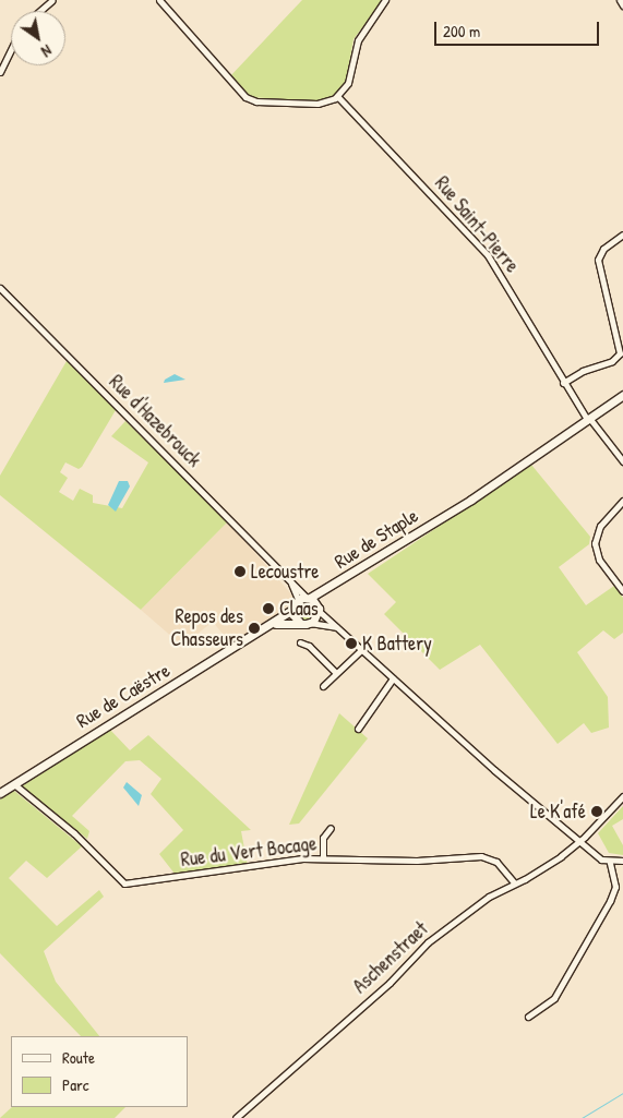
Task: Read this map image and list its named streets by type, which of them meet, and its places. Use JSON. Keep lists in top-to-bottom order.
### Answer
{
  "streets": {
    "main road": ["Rue de Staple", "Rue de Caëstre"],
    "street": [
      "Rue Saint-Pierre",
      "Rue d'Hazebrouck",
      "Rue du Vert Bocage",
      "Aschenstraet"
    ]
  },
  "crossings": [
    ["Rue Saint-Pierre", "Rue de Staple"],
    ["Rue d'Hazebrouck", "Rue de Staple"],
    ["Rue de Staple", "Rue de Caëstre"],
    ["Rue de Caëstre", "Rue du Vert Bocage"],
    ["Rue du Vert Bocage", "Aschenstraet"]
  ],
  "places": [
    "Lecoustre",
    "Claas",
    "Repos des Chasseurs",
    "K Battery",
    "Le K'afé"
  ],
  "legend": ["Route", "Parc"],
  "scale_bar": "200 m",
  "north": "bottom right"
}
